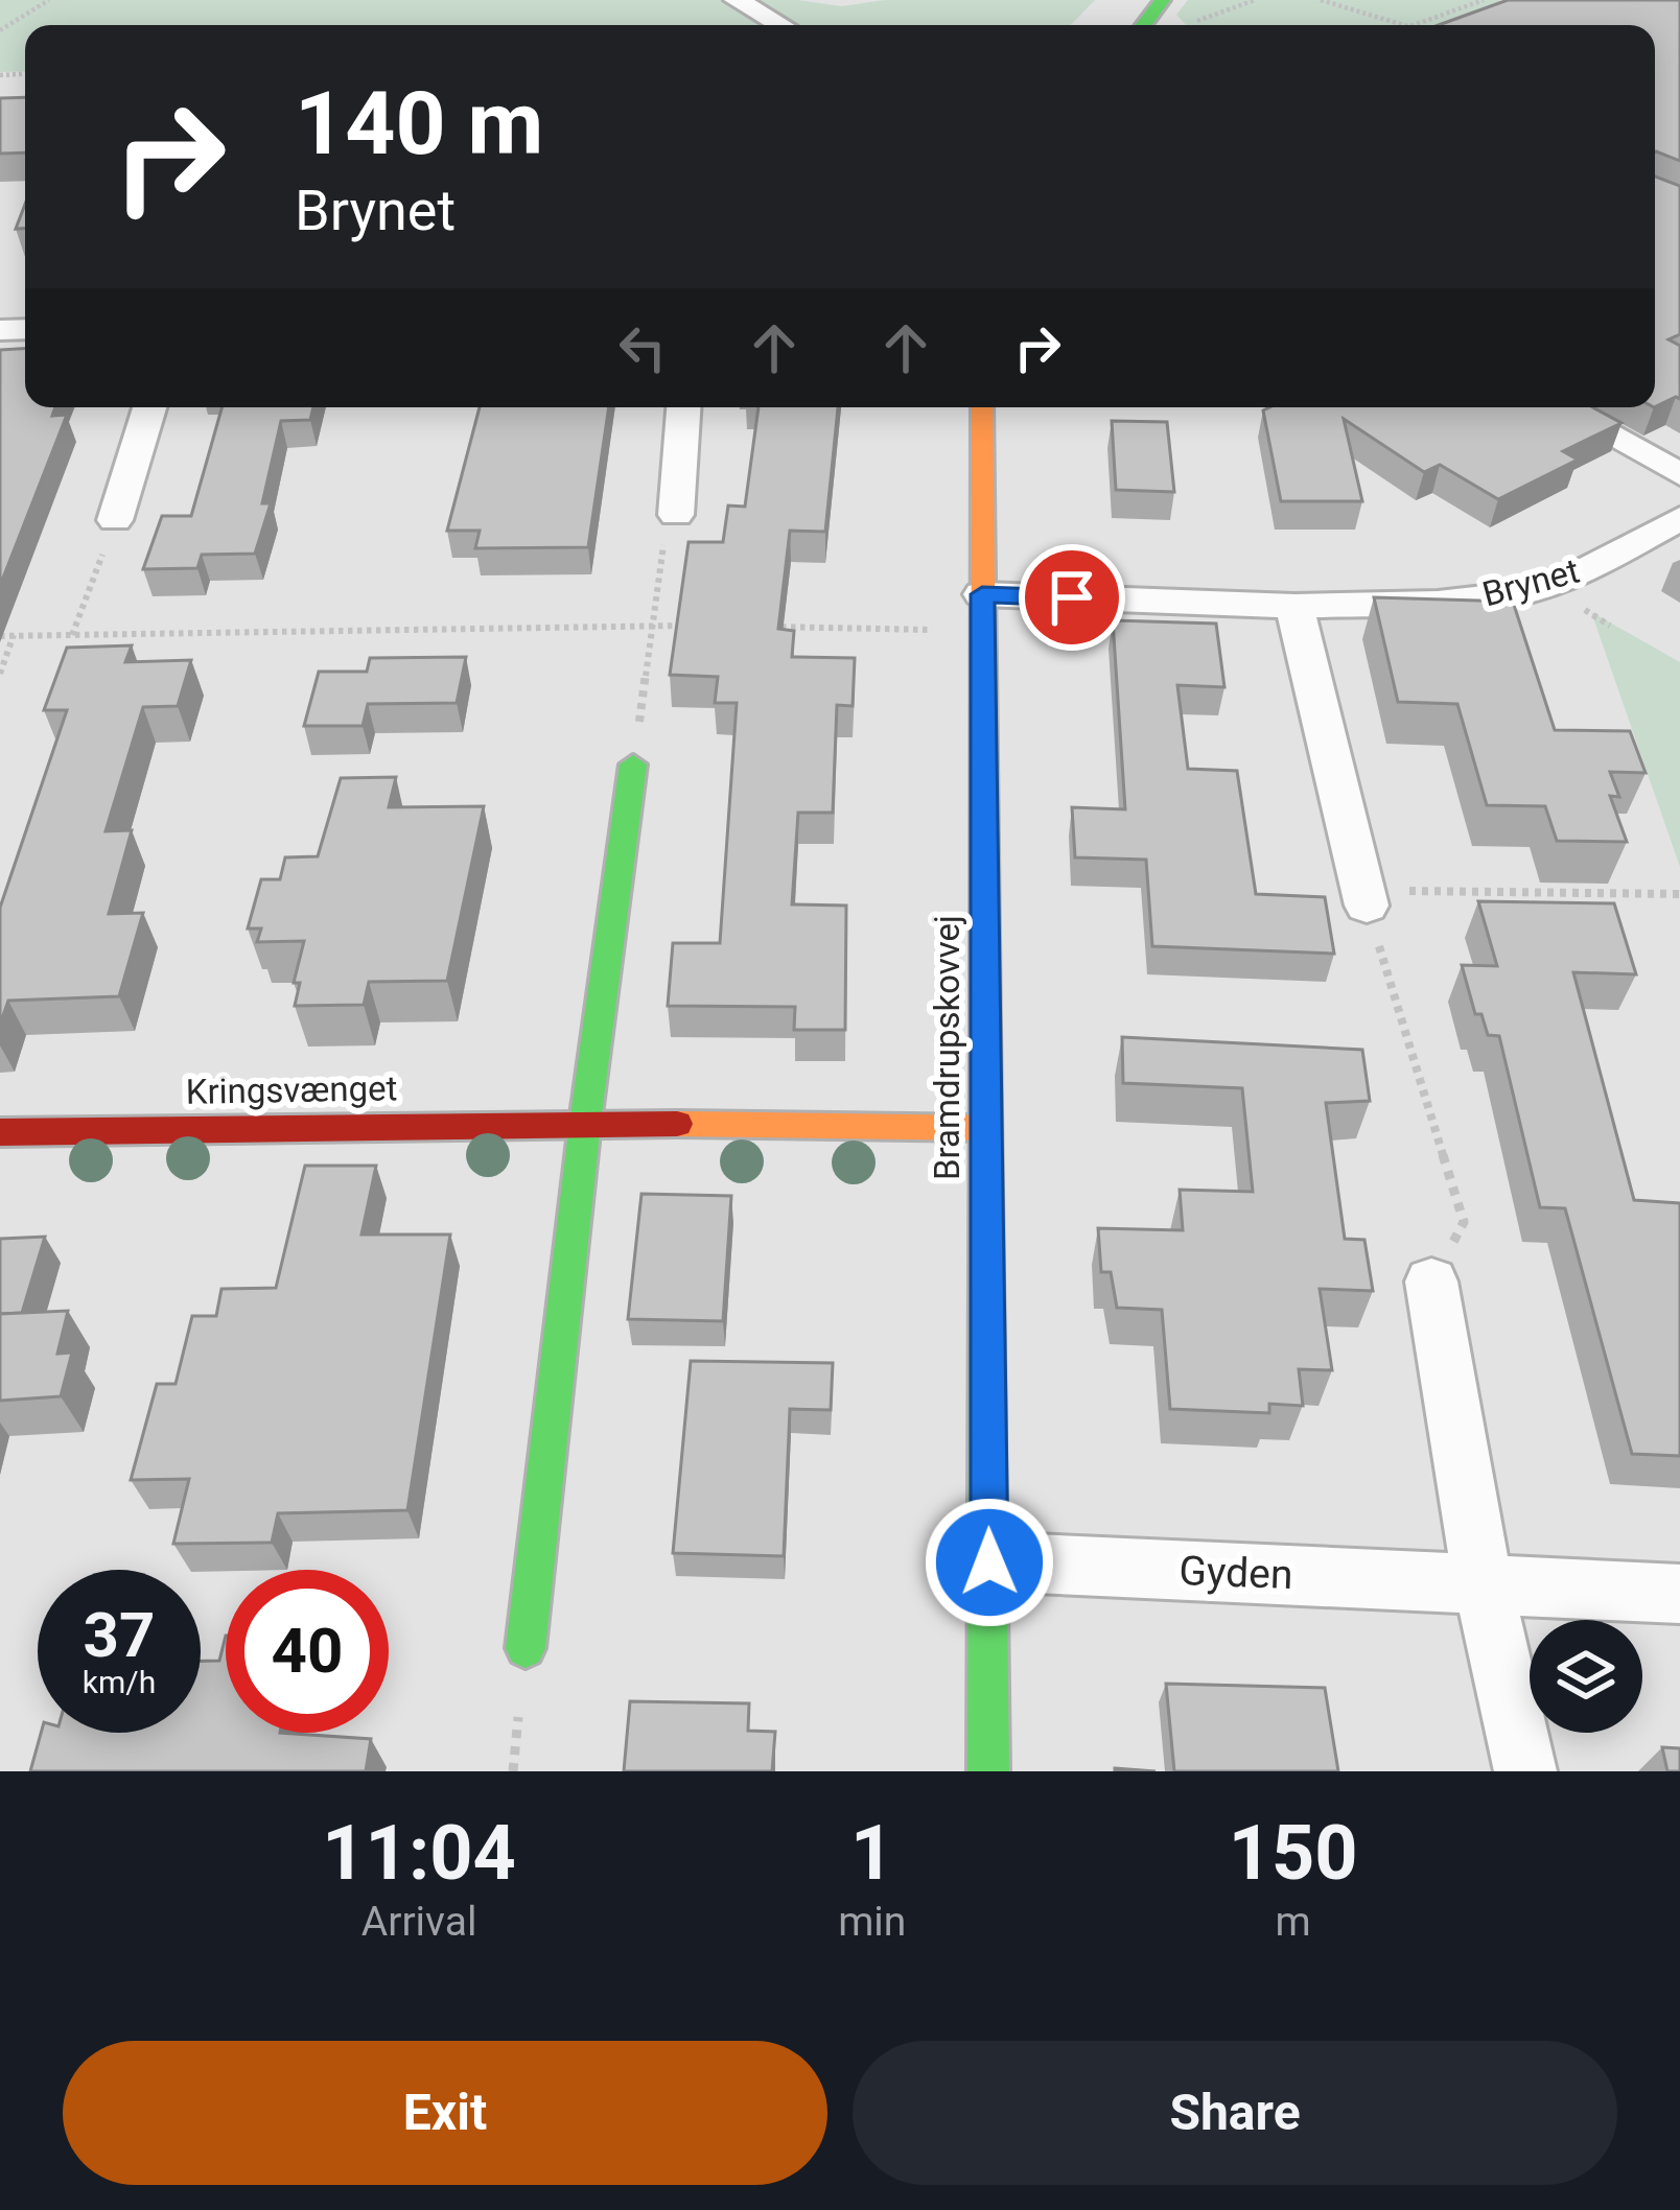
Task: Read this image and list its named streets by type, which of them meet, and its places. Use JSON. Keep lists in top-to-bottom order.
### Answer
{
  "streets": {
    "street": [
      "Brynet",
      "Bramdrupskovvej",
      "Kringsvænget",
      "Gyden"
    ]
  },
  "crossings": [
    ["Brynet", "Bramdrupskovvej"],
    ["Bramdrupskovvej", "Kringsvænget"],
    ["Bramdrupskovvej", "Gyden"]
  ],
  "page": {
    "turn": ["140 m", "Brynet"],
    "speed": "37 km/h",
    "limit": "40",
    "eta": [
      "11:04",
      "Arrival",
      "1",
      "min",
      "150",
      "m"
    ],
    "buttons": ["Exit", "Share"]
  }
}
